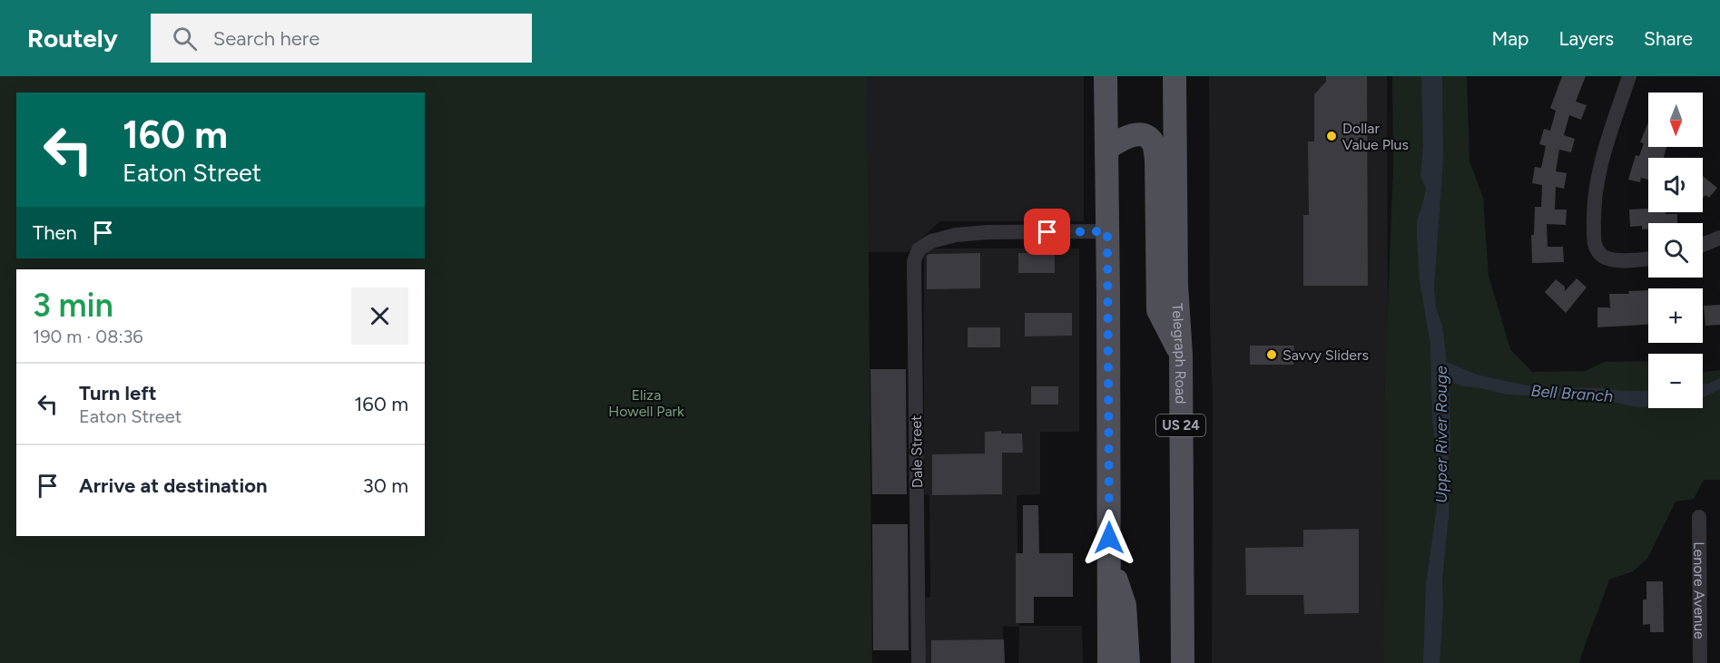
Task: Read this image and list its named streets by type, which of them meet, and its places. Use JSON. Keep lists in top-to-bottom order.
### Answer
{
  "streets": {
    "main road": ["Telegraph Road", "US 24"],
    "street": ["Dale Street", "Lenore Avenue"]
  },
  "water": ["Bell Branch", "Upper River Rouge"],
  "parks": ["Eliza Howell Park"],
  "places": ["Dollar Value Plus", "Savvy Sliders"],
  "north": "bottom",
  "page": {
    "header": "Routely",
    "search": "Search here",
    "nav": ["Map", "Layers", "Share"],
    "map_buttons": ["+", "−"],
    "turn": ["160 m", "Eaton Street"],
    "then": "Then",
    "heading": ["3 min", "190 m · 08:36"],
    "list": [
      {
        "name": "Turn left",
        "note": "Eaton Street",
        "value": "160 m"
      },
      {
        "name": "Arrive at destination",
        "value": "30 m"
      }
    ]
  }
}
